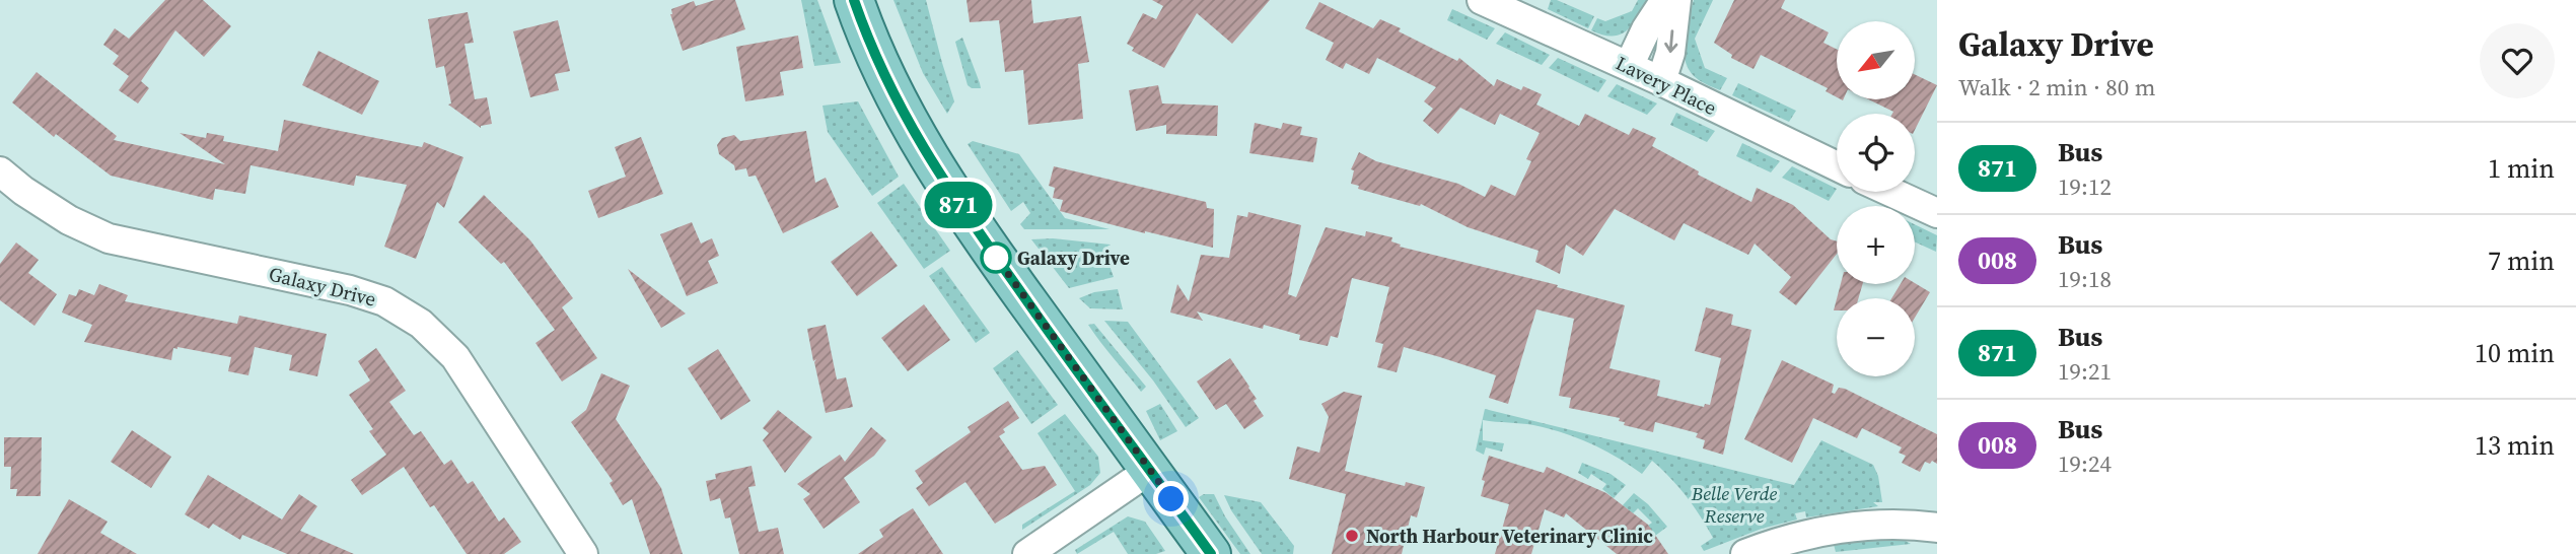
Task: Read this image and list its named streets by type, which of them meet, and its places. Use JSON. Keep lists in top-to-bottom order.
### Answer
{
  "streets": {
    "street": ["Lavery Place", "Galaxy Drive"]
  },
  "parks": ["Belle Verde Reserve"],
  "places": ["Galaxy Drive", "North Harbour Veterinary Clinic"],
  "lines": ["bus line 871"],
  "north": "bottom left",
  "page": {
    "on_map": "871",
    "heading": ["Galaxy Drive", "Walk · 2 min · 80 m"],
    "map_buttons": ["+", "−"],
    "list": [
      {
        "mark": "871",
        "name": "Bus",
        "note": "19:12",
        "value": "1 min"
      },
      {
        "mark": "008",
        "name": "Bus",
        "note": "19:18",
        "value": "7 min"
      },
      {
        "mark": "871",
        "name": "Bus",
        "note": "19:21",
        "value": "10 min"
      },
      {
        "mark": "008",
        "name": "Bus",
        "note": "19:24",
        "value": "13 min"
      }
    ]
  }
}
